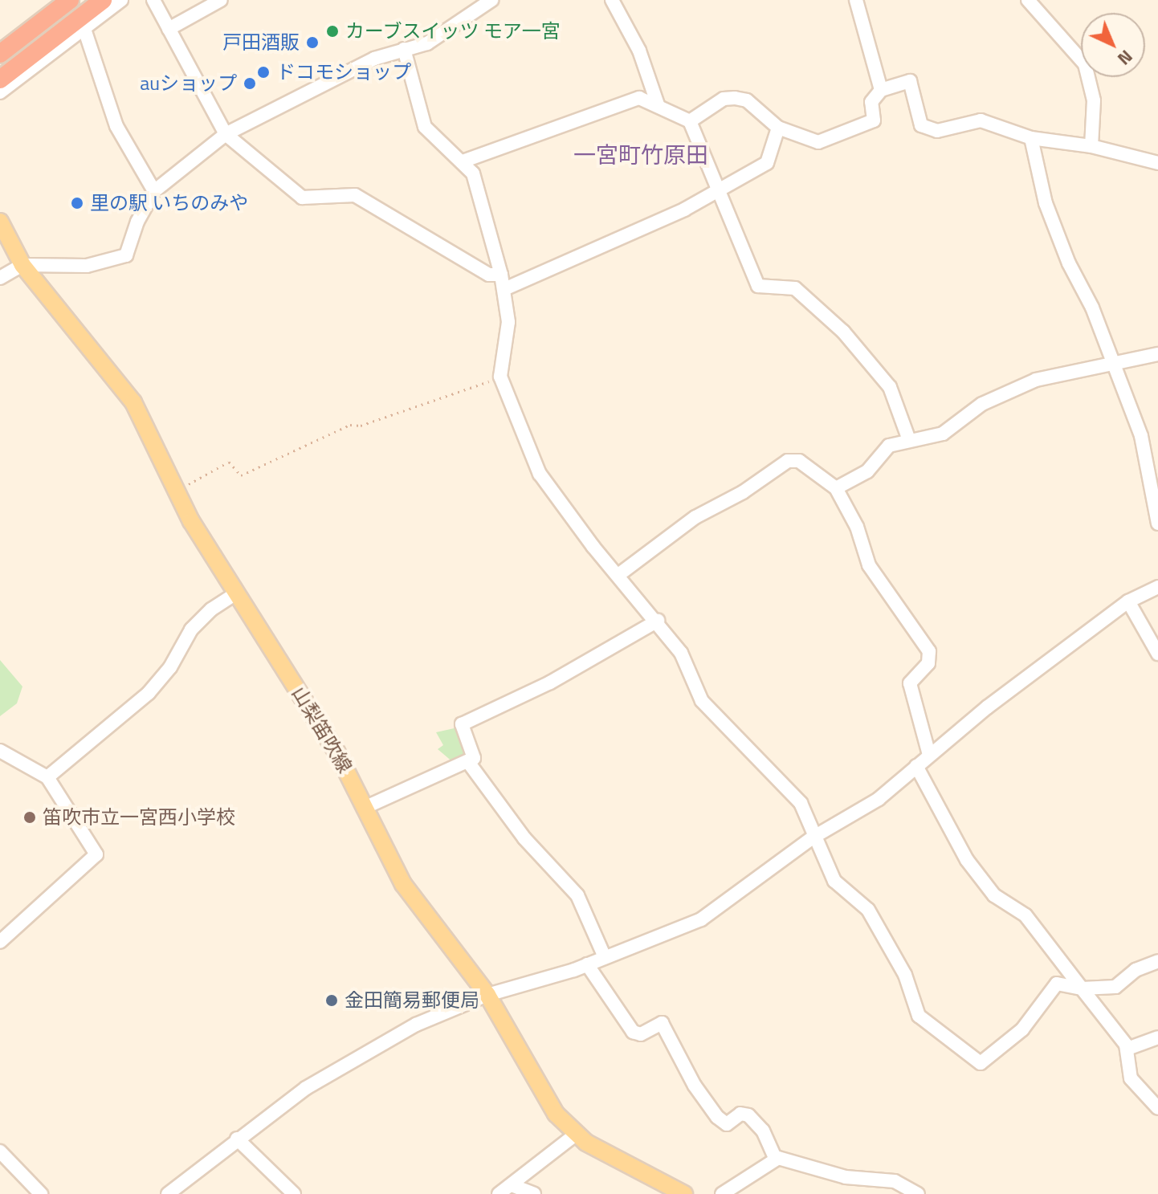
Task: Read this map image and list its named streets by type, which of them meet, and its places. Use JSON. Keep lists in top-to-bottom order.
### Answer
{
  "streets": {
    "main road": ["山梨笛吹線"]
  },
  "districts": ["一宮町竹原田"],
  "places": [
    "カーブスイッツ モア一宮",
    "戸田酒販",
    "ドコモショップ",
    "auショップ",
    "里の駅 いちのみや",
    "笛吹市立一宮西小学校",
    "金田簡易郵便局"
  ],
  "north": "bottom right"
}
